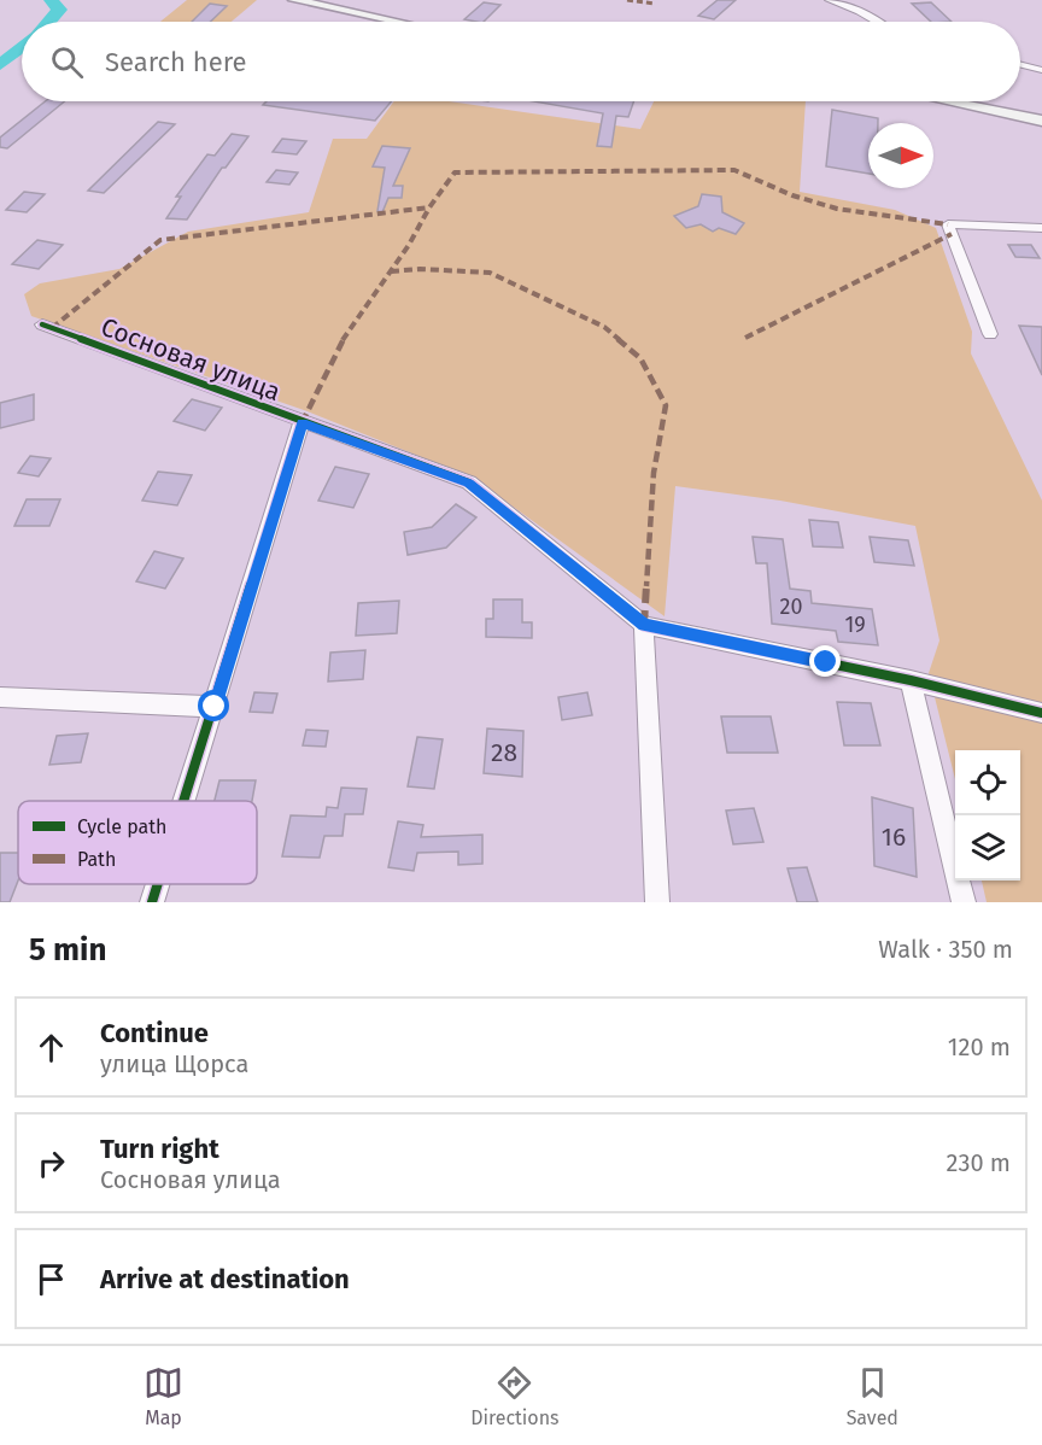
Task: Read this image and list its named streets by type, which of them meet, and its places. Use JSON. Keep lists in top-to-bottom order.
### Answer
{
  "streets": {
    "street": ["Сосновая улица"]
  },
  "house_numbers": [
    "20",
    "19",
    "28",
    "16"
  ],
  "legend": ["Cycle path", "Path"],
  "north": "right",
  "page": {
    "search": "Search here",
    "heading": ["5 min", "Walk · 350 m"],
    "list": [
      ["Continue", "улица Щорса", "120 m"],
      ["Turn right", "Сосновая улица", "230 m"],
      "Arrive at destination"
    ],
    "nav": ["Map", "Directions", "Saved"]
  }
}
